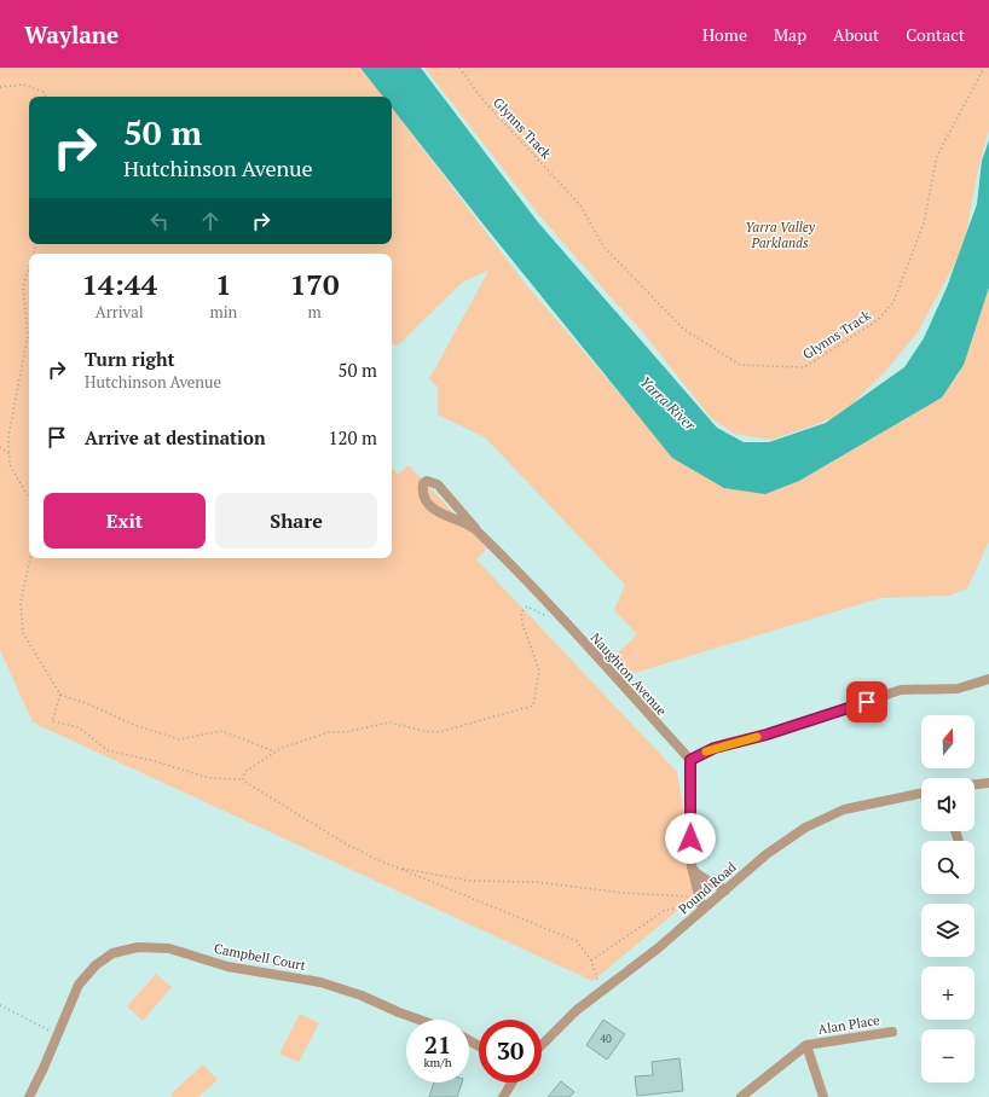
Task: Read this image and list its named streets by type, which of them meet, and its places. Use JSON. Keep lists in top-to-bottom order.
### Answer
{
  "streets": {
    "street": [
      "Naughton Avenue",
      "Pound Road",
      "Campbell Court",
      "Alan Place"
    ],
    "path": ["Glynns Track"]
  },
  "water": ["Yarra River"],
  "parks": ["Yarra Valley Parklands"],
  "house_numbers": ["40"],
  "north": "top",
  "page": {
    "header": "Waylane",
    "nav": [
      "Home",
      "Map",
      "About",
      "Contact"
    ],
    "turn": ["50 m", "Hutchinson Avenue"],
    "eta": [
      "14:44",
      "Arrival",
      "1",
      "min",
      "170",
      "m"
    ],
    "list": [
      {
        "name": "Turn right",
        "note": "Hutchinson Avenue",
        "value": "50 m"
      },
      {
        "name": "Arrive at destination",
        "value": "120 m"
      }
    ],
    "buttons": ["Exit", "Share"],
    "map_buttons": ["+", "−"],
    "speed": "21 km/h",
    "limit": "30"
  }
}
